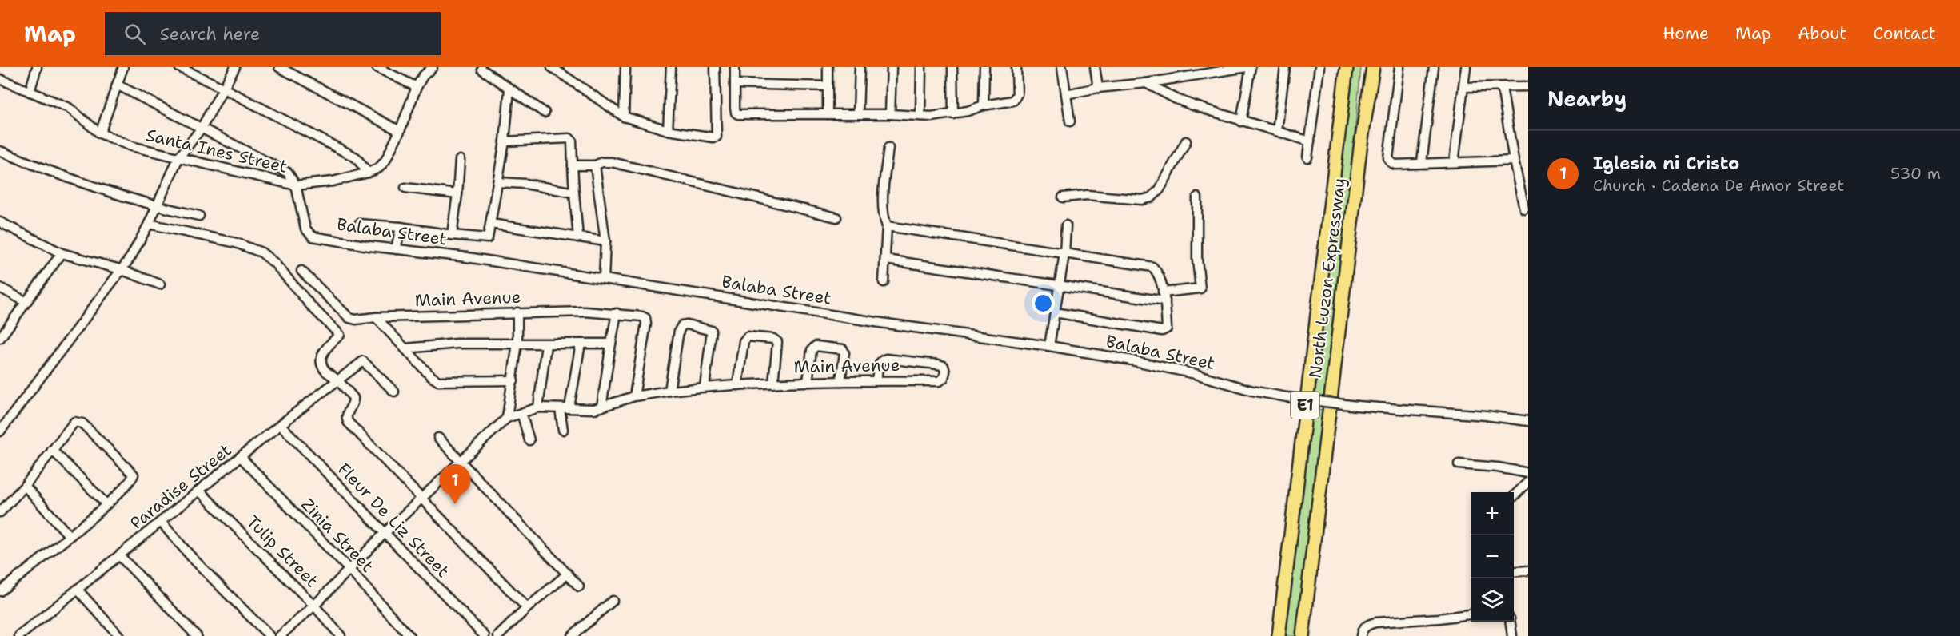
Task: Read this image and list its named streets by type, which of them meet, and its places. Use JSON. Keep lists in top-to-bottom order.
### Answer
{
  "streets": {
    "highway": ["North Luzon Expressway", "E1"],
    "street": [
      "Santa Ines Street",
      "Balaba Street",
      "Main Avenue",
      "Paradise Street",
      "Fleur De Liz Street",
      "Zinia Street",
      "Tulip Street"
    ]
  },
  "crossings": [
    ["Santa Ines Street", "Balaba Street"],
    ["Main Avenue", "Fleur De Liz Street"],
    ["Main Avenue", "Zinia Street"],
    ["Main Avenue", "Tulip Street"],
    ["Paradise Street", "Fleur De Liz Street"],
    ["Paradise Street", "Zinia Street"],
    ["Paradise Street", "Tulip Street"]
  ],
  "page": {
    "header": "Map",
    "search": "Search here",
    "nav": [
      "Home",
      "Map",
      "About",
      "Contact"
    ],
    "heading": "Nearby",
    "list": [
      {
        "mark": "1",
        "name": "Iglesia ni Cristo",
        "note": "Church · Cadena De Amor Street",
        "value": "530 m"
      }
    ],
    "pins": "1",
    "map_buttons": ["+", "−"]
  }
}
